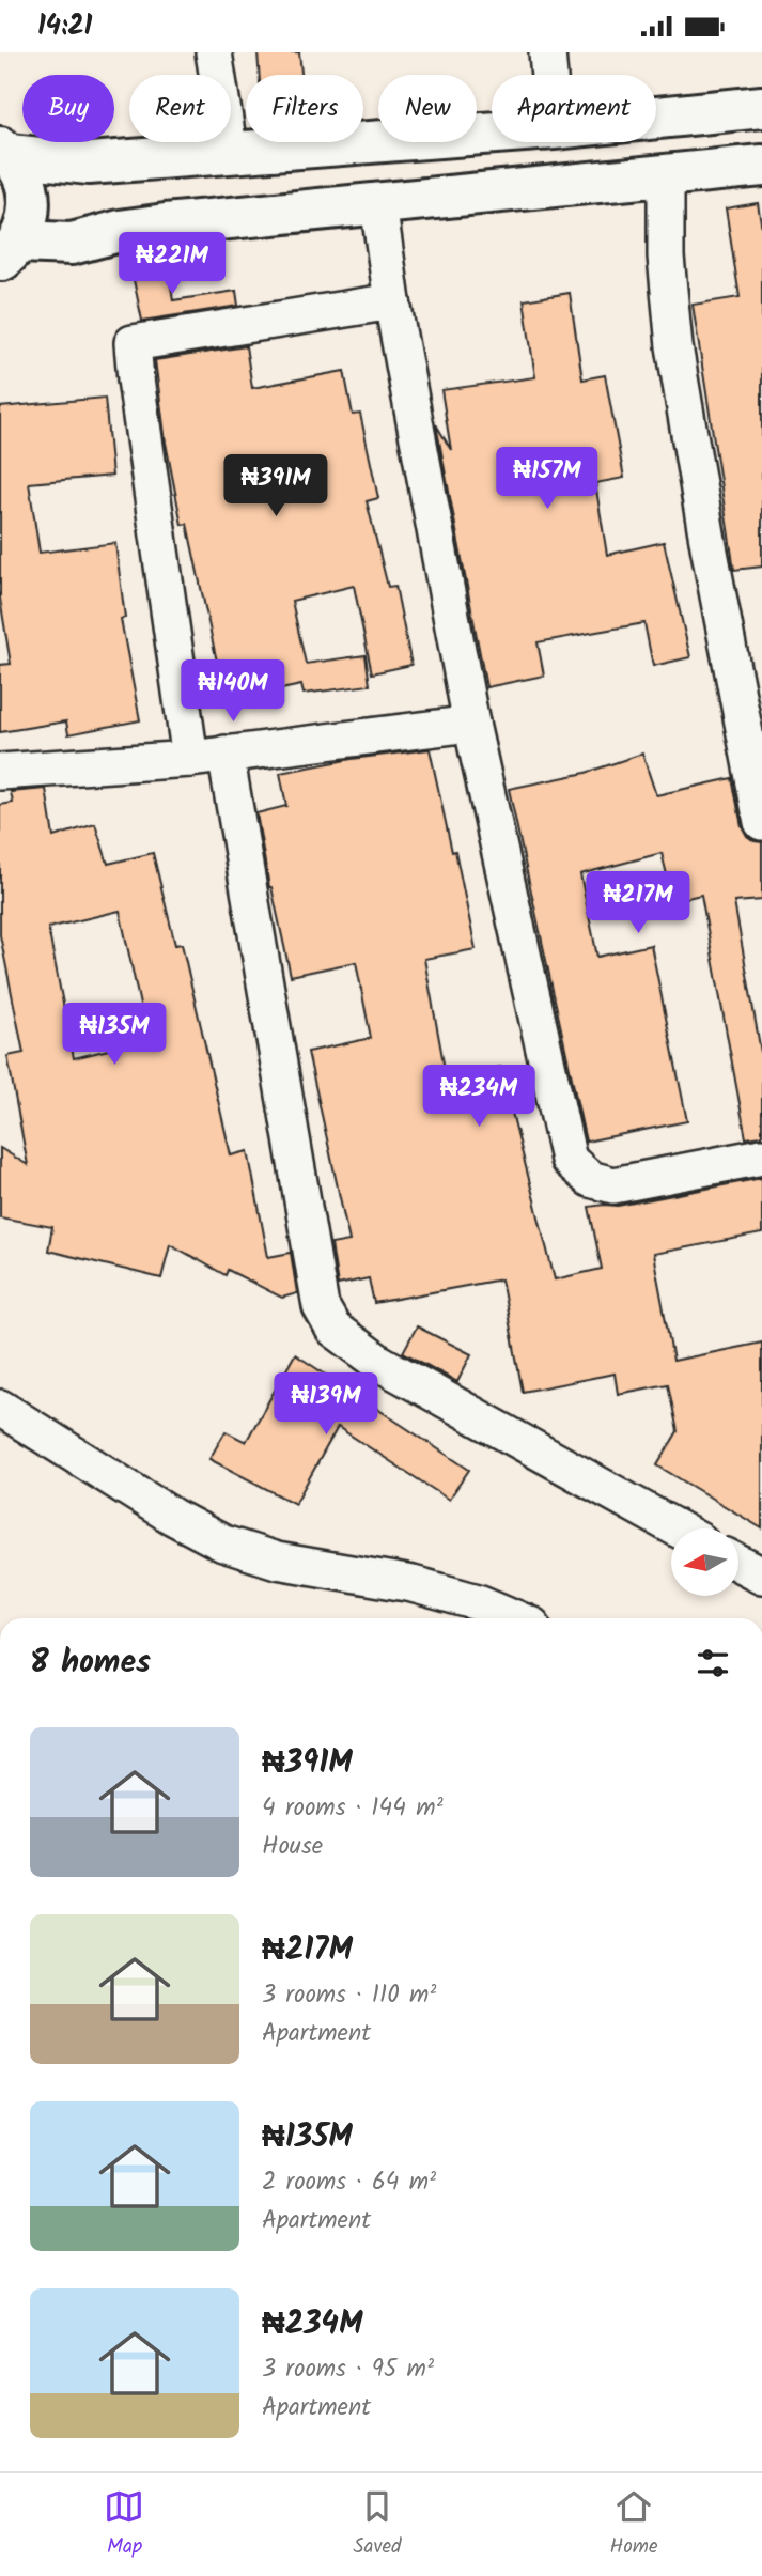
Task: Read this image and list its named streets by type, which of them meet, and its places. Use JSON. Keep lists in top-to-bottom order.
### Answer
{
  "north": "left",
  "page": {
    "status": "14:21",
    "chip": [
      "Buy",
      "Rent",
      "Filters",
      "New",
      "Apartment"
    ],
    "price": [
      "₦221M",
      "₦157M",
      "₦391M",
      "₦140M",
      "₦217M",
      "₦135M",
      "₦234M",
      "₦139M"
    ],
    "heading": "8 homes",
    "list": [
      {
        "name": "₦391M",
        "note": "4 rooms · 144 m² · House"
      },
      {
        "name": "₦217M",
        "note": "3 rooms · 110 m² · Apartment"
      },
      {
        "name": "₦135M",
        "note": "2 rooms · 64 m² · Apartment"
      },
      {
        "name": "₦234M",
        "note": "3 rooms · 95 m² · Apartment"
      }
    ],
    "tabs": ["Map", "Saved", "Home"]
  }
}
